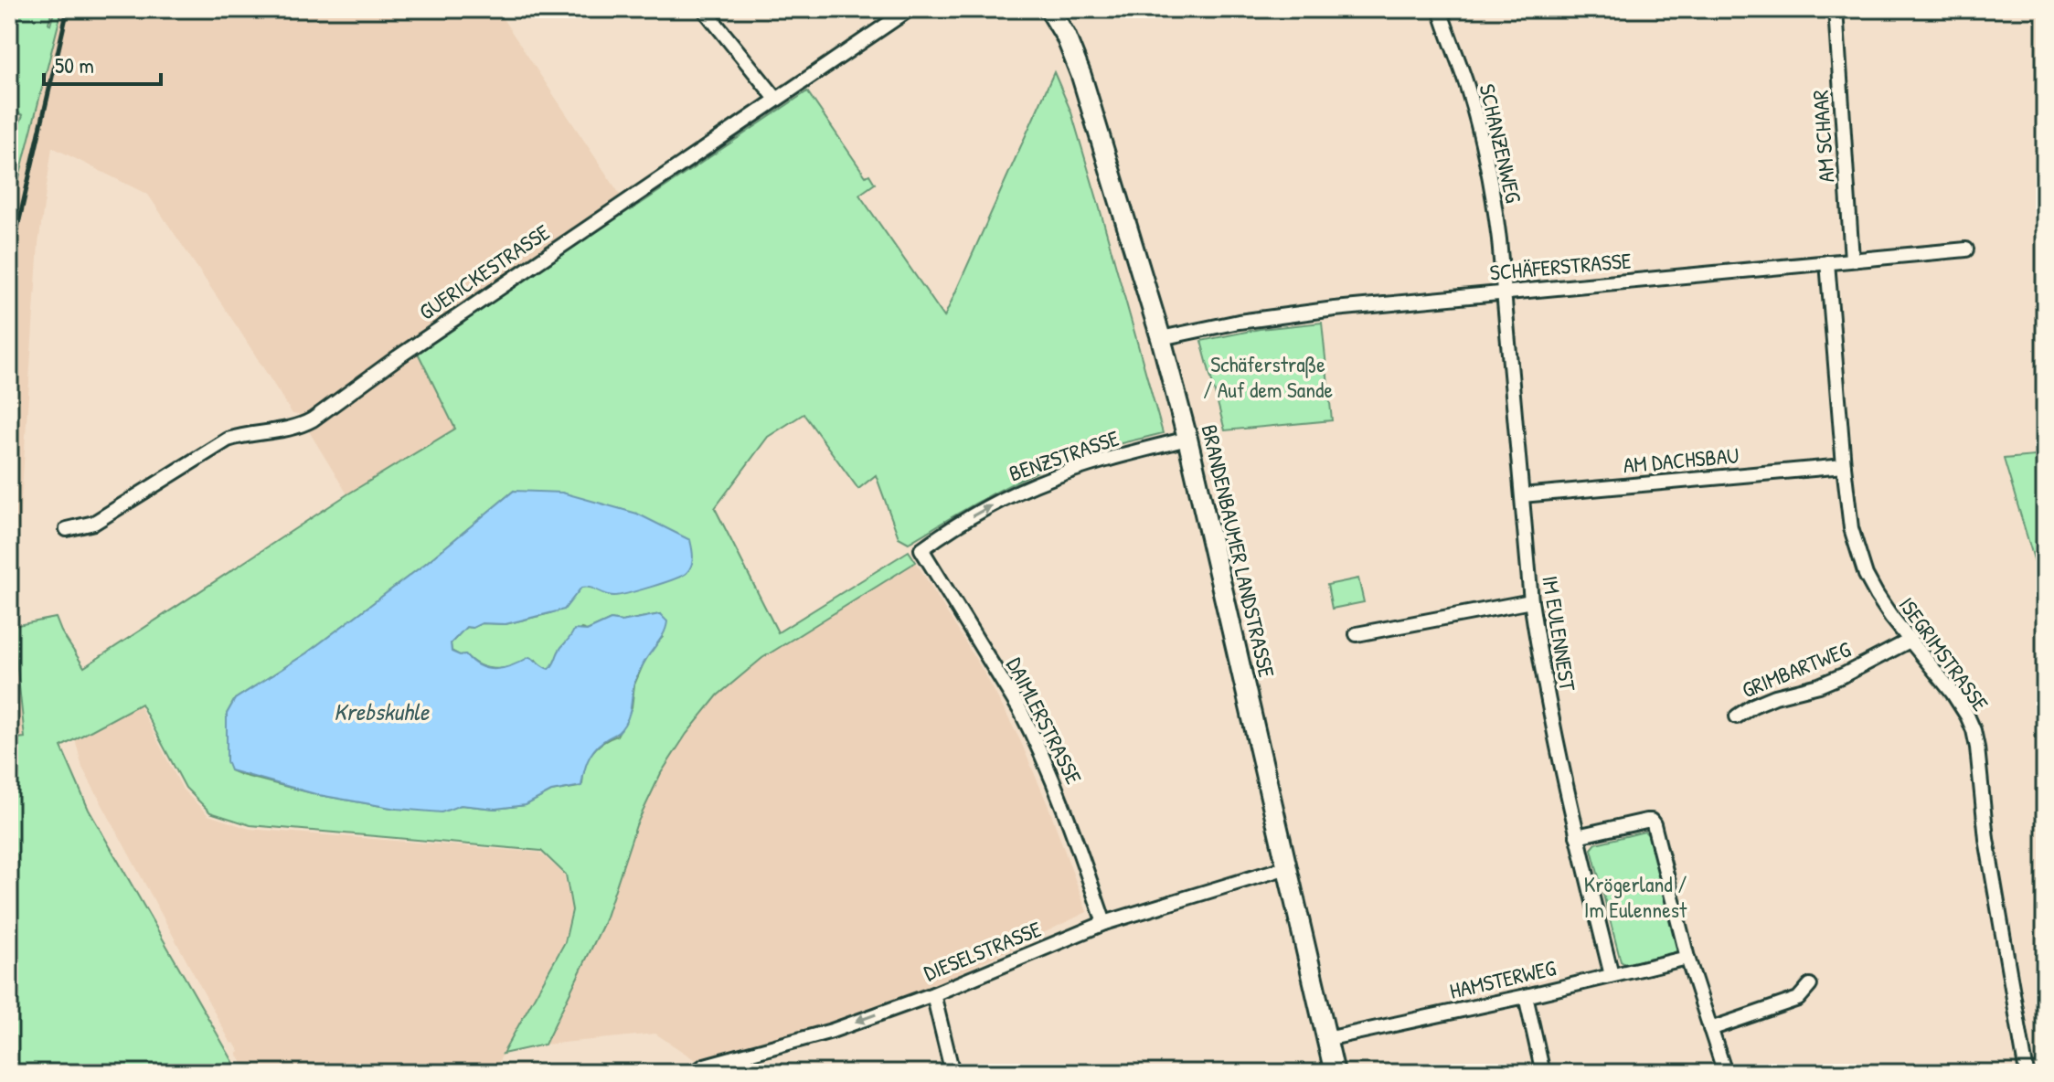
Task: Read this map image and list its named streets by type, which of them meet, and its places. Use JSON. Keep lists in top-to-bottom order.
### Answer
{
  "streets": {
    "main road": ["BRANDENBAUMER LANDSTRASSE"],
    "street": [
      "AM SCHAAR",
      "SCHANZENWEG",
      "SCHÄFERSTRASSE",
      "GUERICKESTRASSE",
      "BENZSTRASSE",
      "AM DACHSBAU",
      "IM EULENNEST",
      "ISEGRIMSTRASSE",
      "GRIMBARTWEG",
      "DAIMLERSTRASSE",
      "DIESELSTRASSE",
      "HAMSTERWEG"
    ]
  },
  "crossings": [
    ["AM SCHAAR", "SCHÄFERSTRASSE"],
    ["SCHANZENWEG", "SCHÄFERSTRASSE"],
    ["SCHANZENWEG", "IM EULENNEST"],
    ["SCHÄFERSTRASSE", "BRANDENBAUMER LANDSTRASSE"],
    ["SCHÄFERSTRASSE", "IM EULENNEST"],
    ["SCHÄFERSTRASSE", "ISEGRIMSTRASSE"],
    ["BENZSTRASSE", "BRANDENBAUMER LANDSTRASSE"],
    ["BENZSTRASSE", "DAIMLERSTRASSE"],
    ["AM DACHSBAU", "IM EULENNEST"],
    ["AM DACHSBAU", "ISEGRIMSTRASSE"],
    ["BRANDENBAUMER LANDSTRASSE", "DIESELSTRASSE"],
    ["BRANDENBAUMER LANDSTRASSE", "HAMSTERWEG"],
    ["IM EULENNEST", "HAMSTERWEG"],
    ["ISEGRIMSTRASSE", "GRIMBARTWEG"],
    ["DAIMLERSTRASSE", "DIESELSTRASSE"]
  ],
  "one_way": ["BENZSTRASSE", "DIESELSTRASSE"],
  "water": ["Krebskuhle"],
  "parks": ["Schäferstraße / Auf dem Sande", "Krögerland / Im Eulennest"],
  "scale_bar": "50 m"
}
